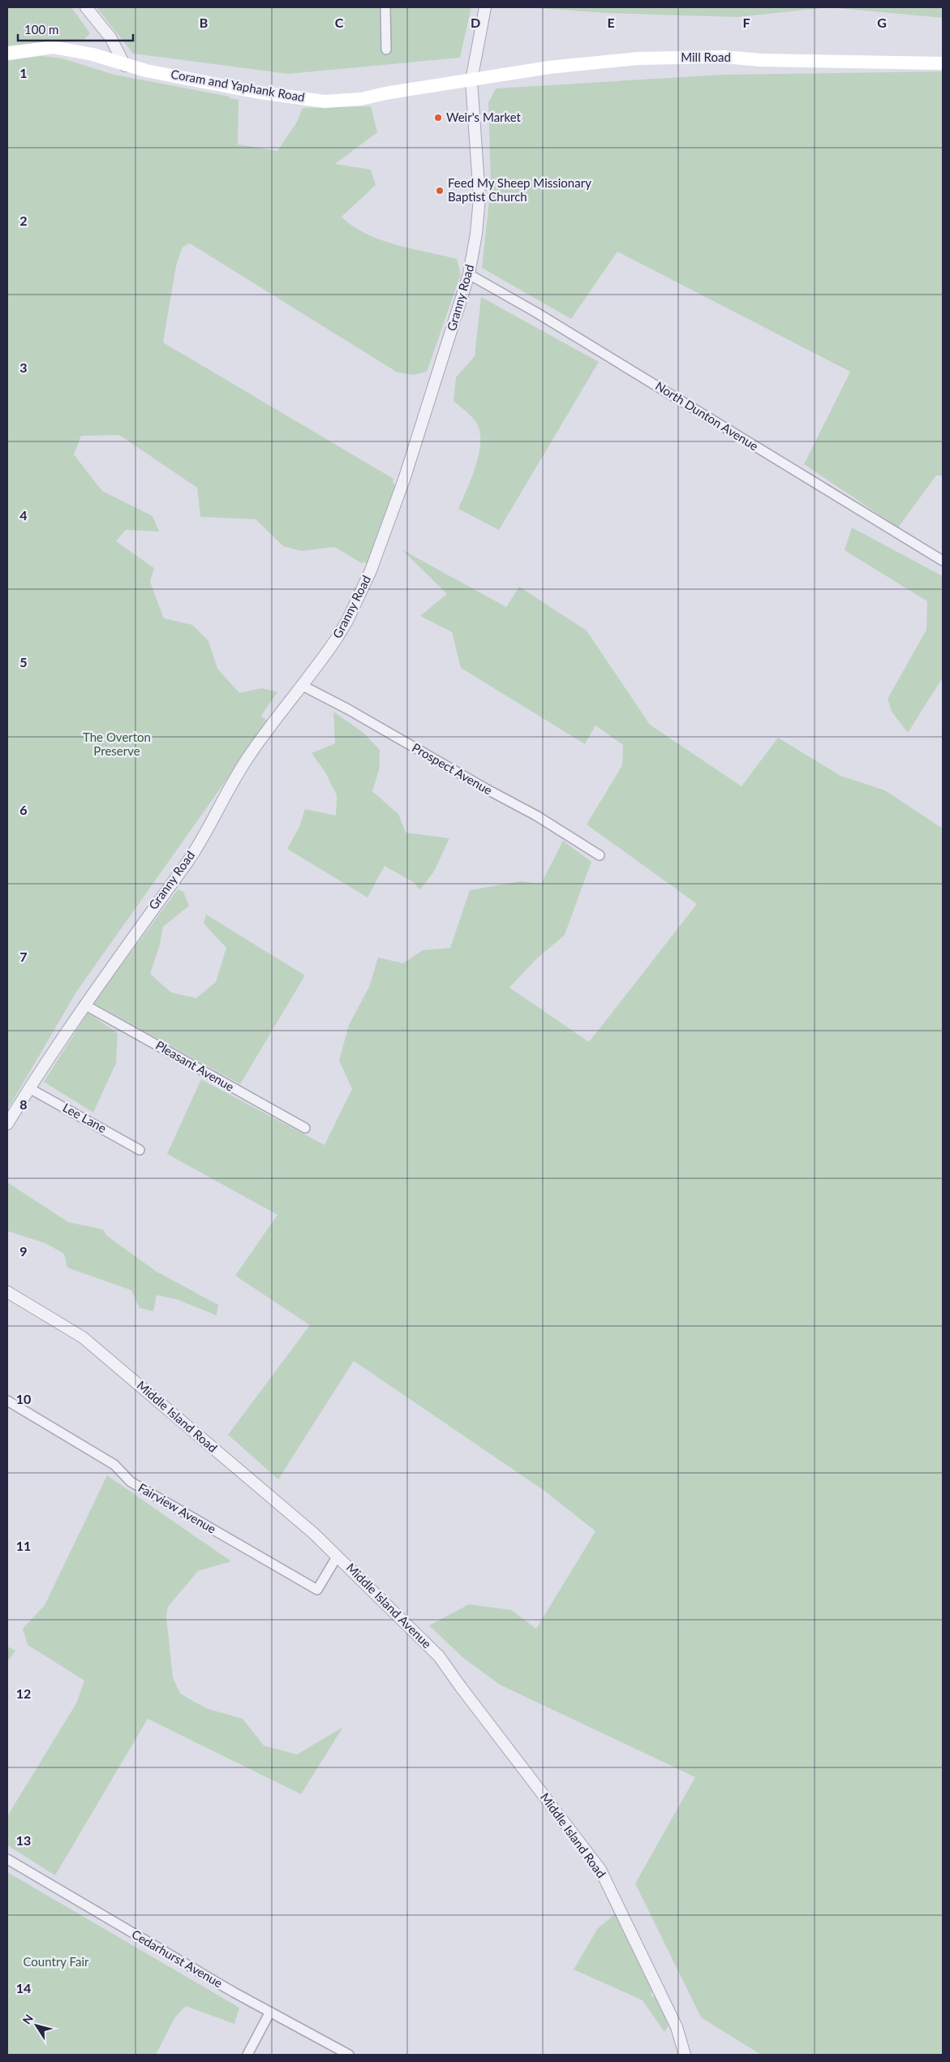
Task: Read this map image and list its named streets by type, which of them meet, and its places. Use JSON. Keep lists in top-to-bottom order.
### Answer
{
  "streets": {
    "main road": ["Mill Road", "Coram and Yaphank Road"],
    "street": [
      "Granny Road",
      "North Dunton Avenue",
      "Prospect Avenue",
      "Pleasant Avenue",
      "Lee Lane",
      "Middle Island Road",
      "Fairview Avenue",
      "Middle Island Avenue",
      "Cedarhurst Avenue"
    ]
  },
  "crossings": [
    ["Mill Road", "Coram and Yaphank Road"],
    ["Mill Road", "Granny Road"],
    ["Coram and Yaphank Road", "Granny Road"],
    ["Granny Road", "North Dunton Avenue"],
    ["Granny Road", "Prospect Avenue"],
    ["Granny Road", "Pleasant Avenue"],
    ["Granny Road", "Lee Lane"],
    ["Middle Island Road", "Fairview Avenue"],
    ["Middle Island Road", "Middle Island Avenue"],
    ["Fairview Avenue", "Middle Island Avenue"]
  ],
  "parks": ["The Overton Preserve", "Country Fair"],
  "places": ["Weir's Market", "Feed My Sheep Missionary Baptist Church"],
  "scale_bar": "100 m",
  "north": "top left",
  "grid": {
    "columns": [
      "B",
      "C",
      "D",
      "E",
      "F",
      "G"
    ],
    "rows": [
      "1",
      "2",
      "3",
      "4",
      "5",
      "6",
      "7",
      "8",
      "9",
      "10",
      "11",
      "12",
      "13",
      "14"
    ]
  }
}
